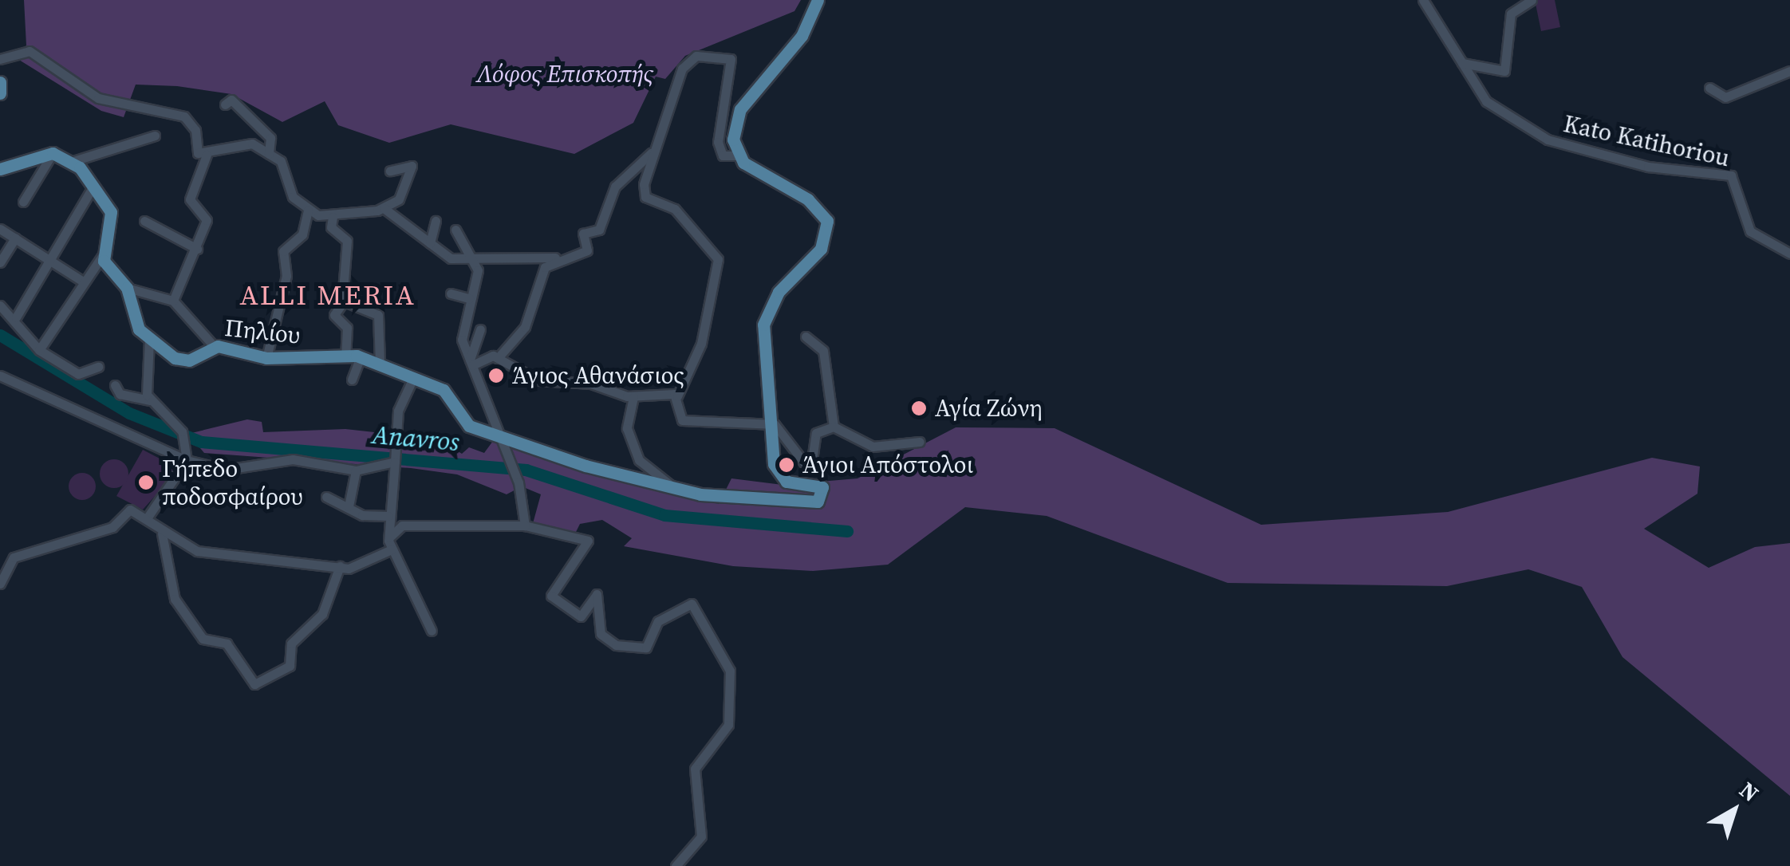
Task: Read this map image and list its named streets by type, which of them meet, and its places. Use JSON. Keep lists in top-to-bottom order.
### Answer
{
  "streets": {
    "main road": ["Πηλίου"],
    "street": ["Kato Katihoriou"]
  },
  "districts": ["ALLI MERIA"],
  "water": ["Anavros"],
  "parks": ["Λόφος Επισκοπής"],
  "places": [
    "Άγιος Αθανάσιος",
    "Αγία Ζώνη",
    "Άγιοι Απόστολοι",
    "Γήπεδο ποδοσφαίρου"
  ],
  "north": "top right"
}
